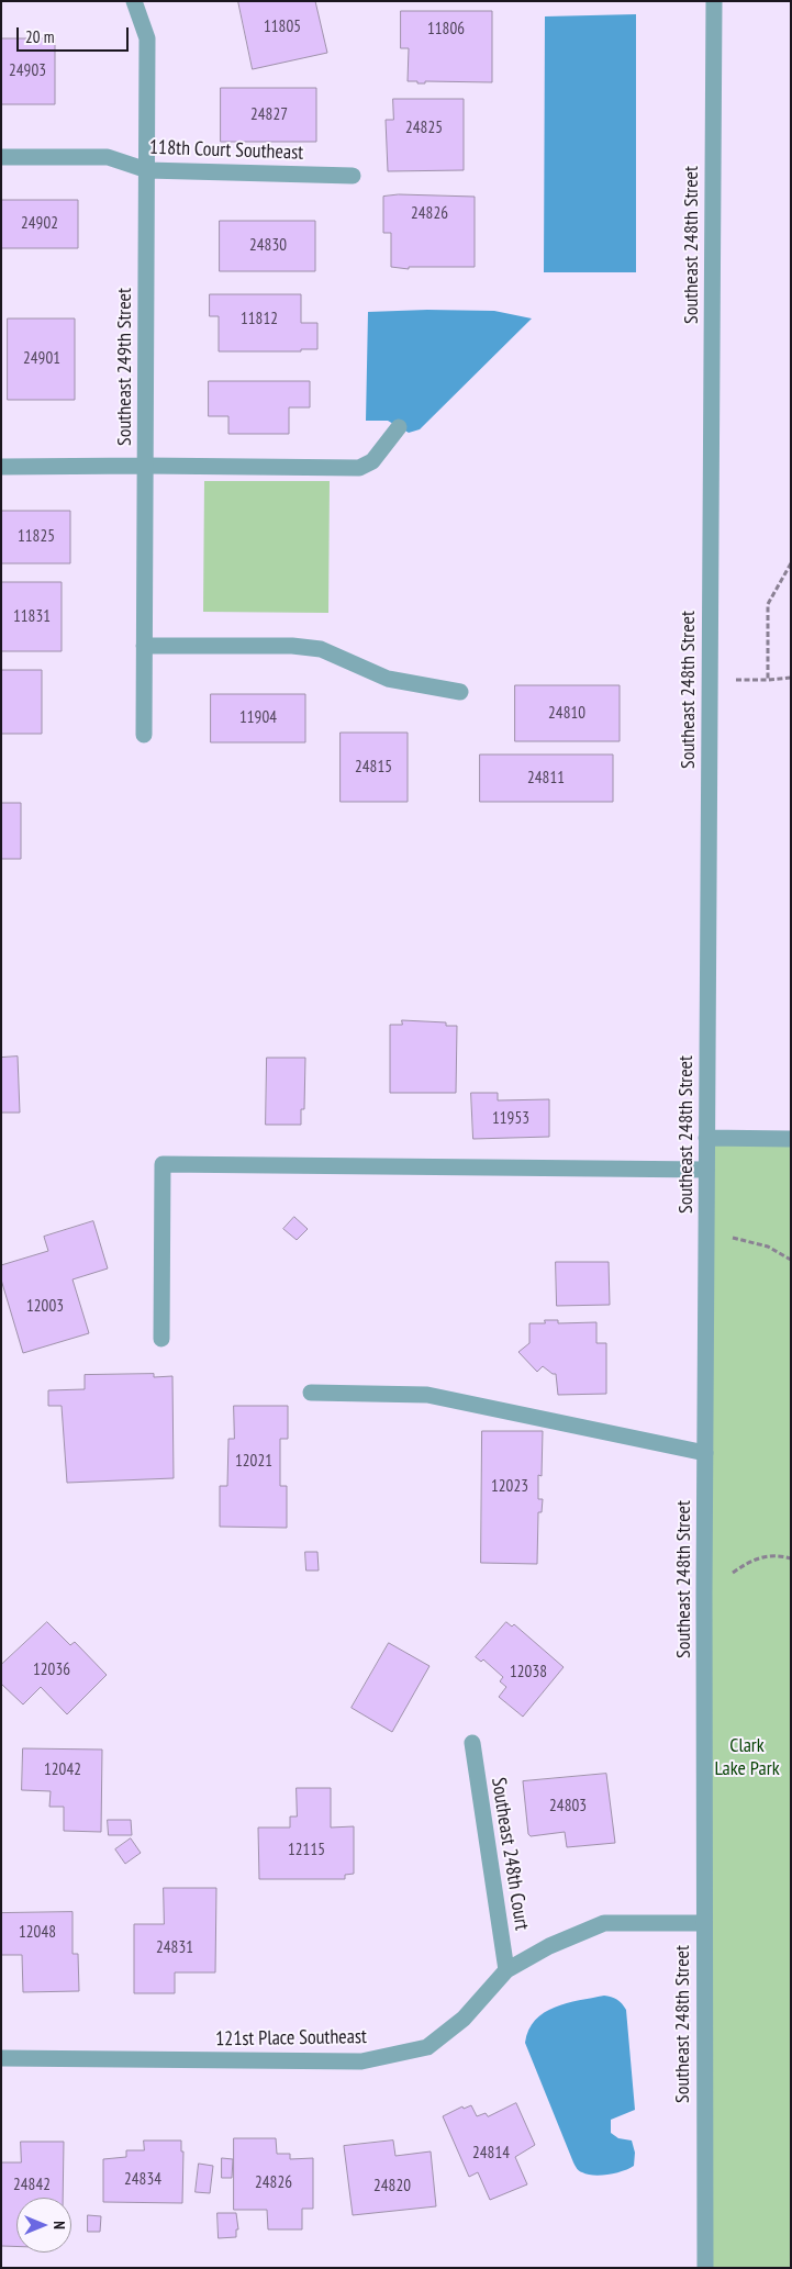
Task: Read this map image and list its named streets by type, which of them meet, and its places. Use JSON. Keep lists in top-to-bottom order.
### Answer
{
  "streets": {
    "street": [
      "118th Court Southeast",
      "Southeast 248th Street",
      "Southeast 249th Street",
      "Southeast 248th Court",
      "121st Place Southeast"
    ]
  },
  "crossings": [
    ["118th Court Southeast", "Southeast 249th Street"],
    ["Southeast 248th Street", "121st Place Southeast"],
    ["Southeast 248th Court", "121st Place Southeast"]
  ],
  "parks": ["Clark Lake Park"],
  "house_numbers": [
    "11805",
    "11806",
    "24903",
    "24827",
    "24825",
    "24826",
    "24902",
    "24830",
    "11812",
    "24901",
    "11825",
    "11831",
    "24810",
    "11904",
    "24815",
    "24811",
    "11953",
    "12003",
    "12021",
    "12023",
    "12036",
    "12038",
    "12042",
    "24803",
    "12115",
    "12048",
    "24831",
    "24814",
    "24834",
    "24826",
    "24842",
    "24820"
  ],
  "scale_bar": "20 m",
  "north": "right"
}
